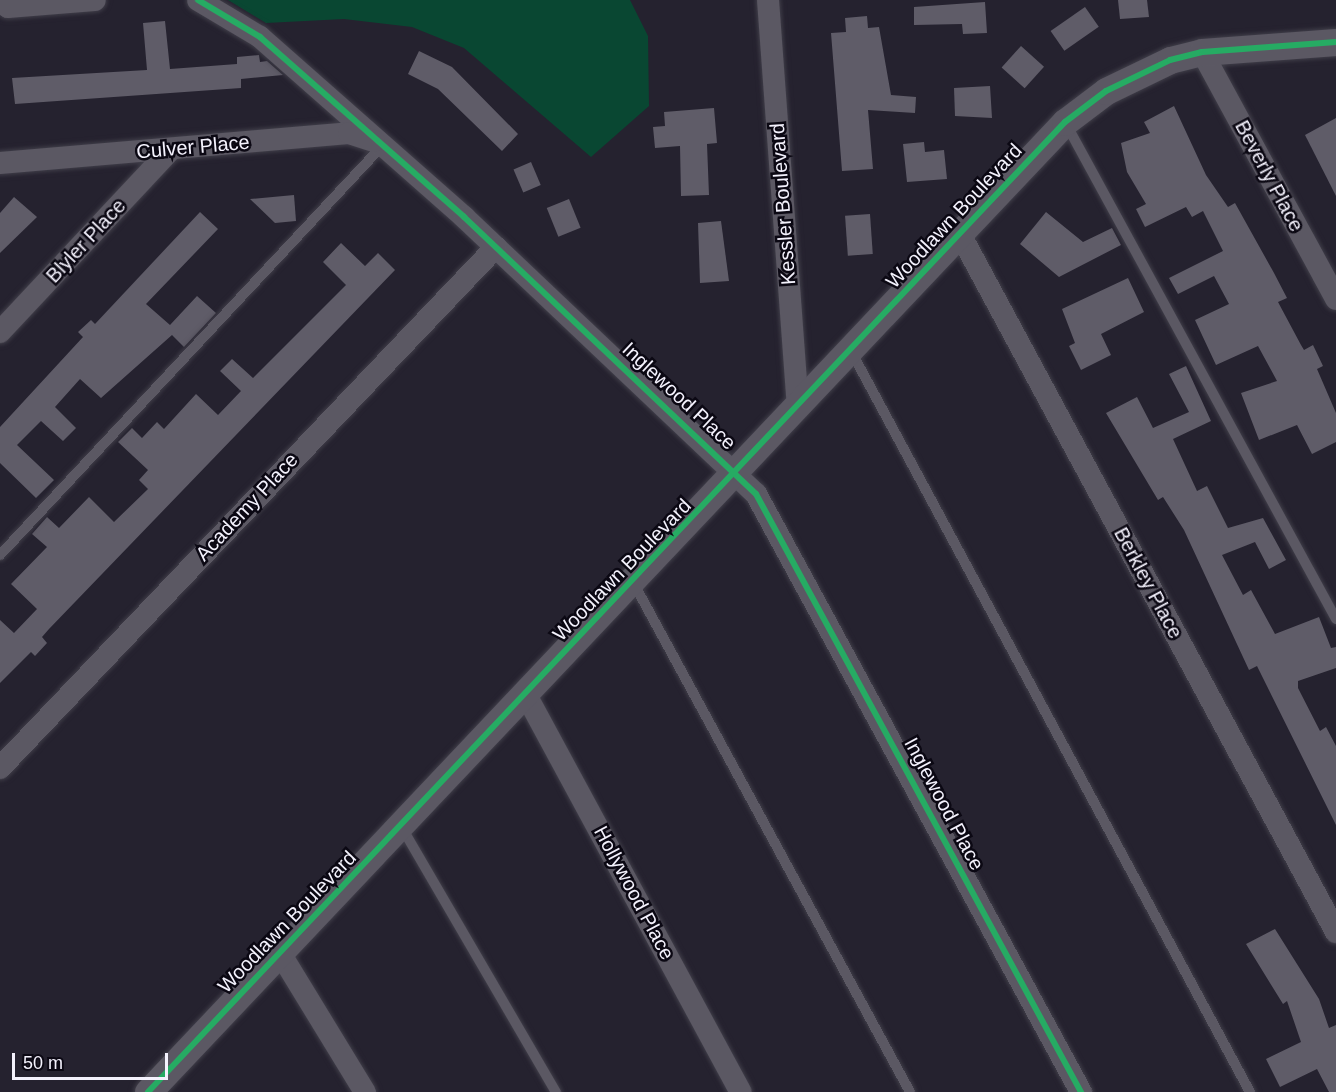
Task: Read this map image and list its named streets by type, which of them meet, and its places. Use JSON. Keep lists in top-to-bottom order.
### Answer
{
  "streets": {
    "street": [
      "Culver Place",
      "Beverly Place",
      "Kessler Boulevard",
      "Woodlawn Boulevard",
      "Blyler Place",
      "Inglewood Place",
      "Academy Place",
      "Berkley Place",
      "Hollywood Place"
    ]
  },
  "crossings": [
    ["Culver Place", "Blyler Place"],
    ["Culver Place", "Inglewood Place"],
    ["Beverly Place", "Woodlawn Boulevard"],
    ["Kessler Boulevard", "Woodlawn Boulevard"],
    ["Woodlawn Boulevard", "Inglewood Place"],
    ["Woodlawn Boulevard", "Berkley Place"],
    ["Woodlawn Boulevard", "Hollywood Place"],
    ["Inglewood Place", "Academy Place"]
  ],
  "scale_bar": "50 m"
}
